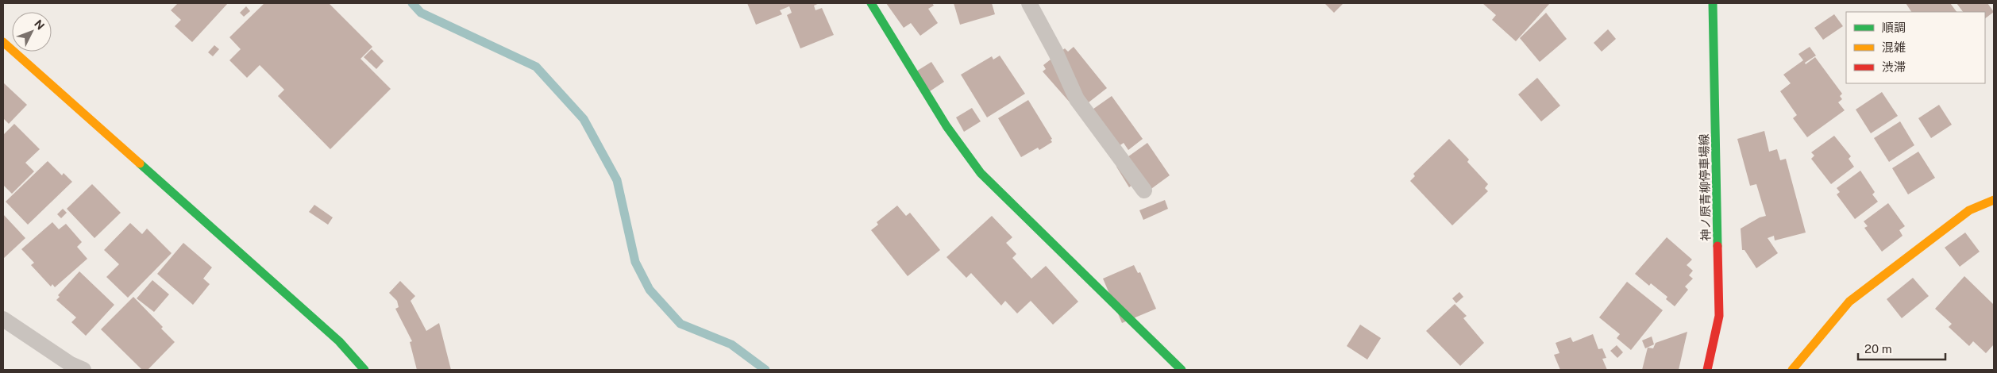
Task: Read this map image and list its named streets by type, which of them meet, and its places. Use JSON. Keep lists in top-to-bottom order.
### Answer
{
  "streets": {
    "street": ["神ノ原青柳停車場線"]
  },
  "legend": ["順調", "混雑", "渋滞"],
  "scale_bar": "20 m",
  "north": "top right"
}
